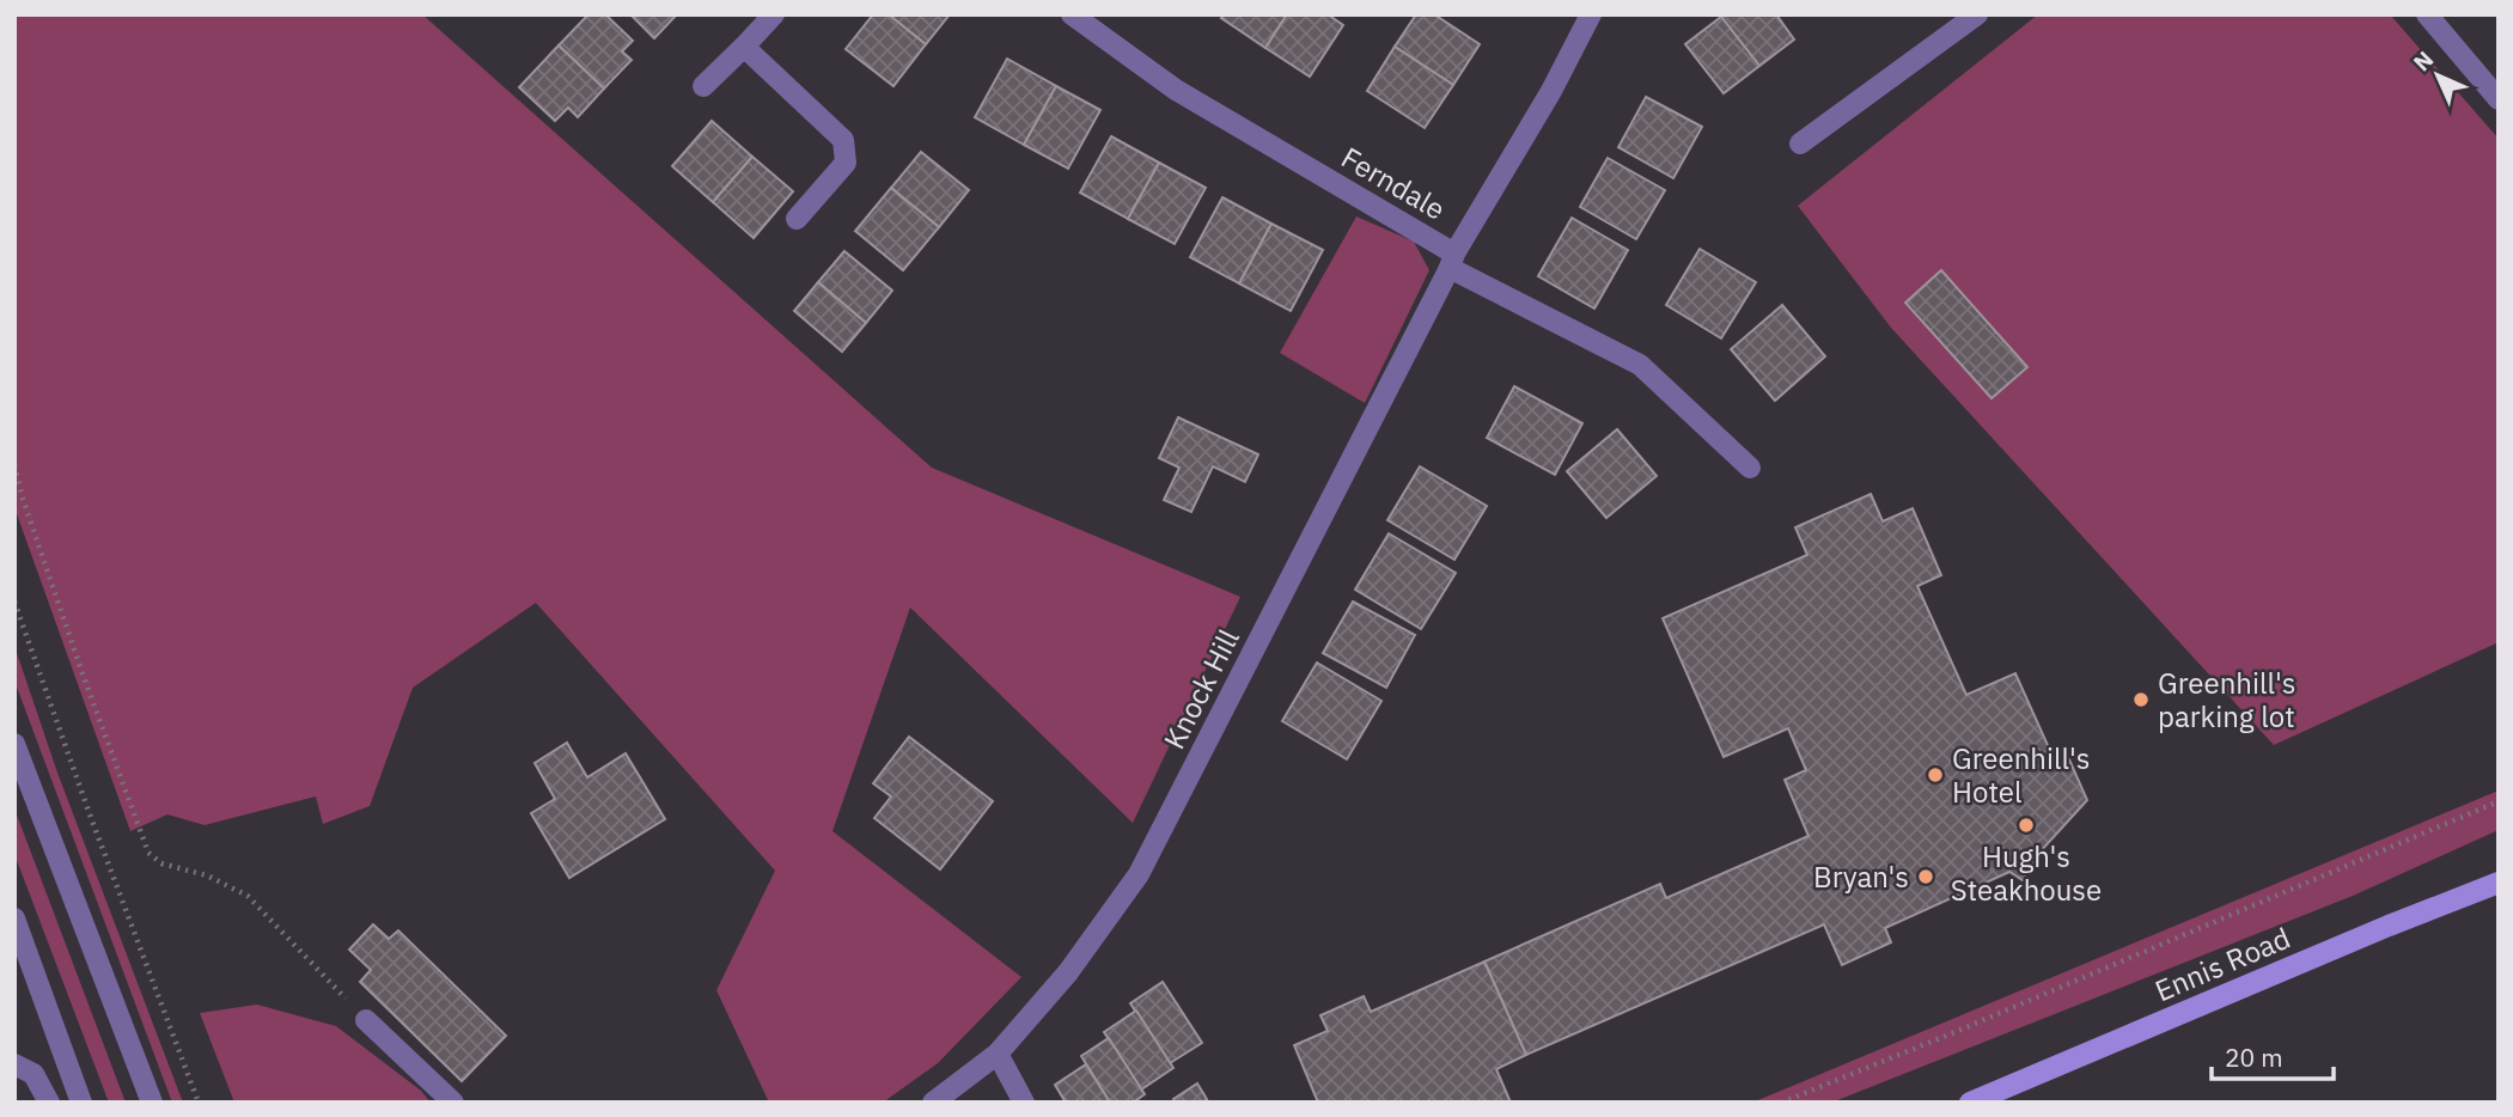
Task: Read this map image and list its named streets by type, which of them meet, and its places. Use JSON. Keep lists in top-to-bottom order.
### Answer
{
  "streets": {
    "main road": ["Ennis Road"],
    "street": ["Ferndale", "Knock Hill"]
  },
  "crossings": [
    ["Ferndale", "Knock Hill"]
  ],
  "places": [
    "Greenhill's parking lot",
    "Greenhill's Hotel",
    "Hugh's Steakhouse",
    "Bryan's"
  ],
  "scale_bar": "20 m",
  "north": "top left"
}
